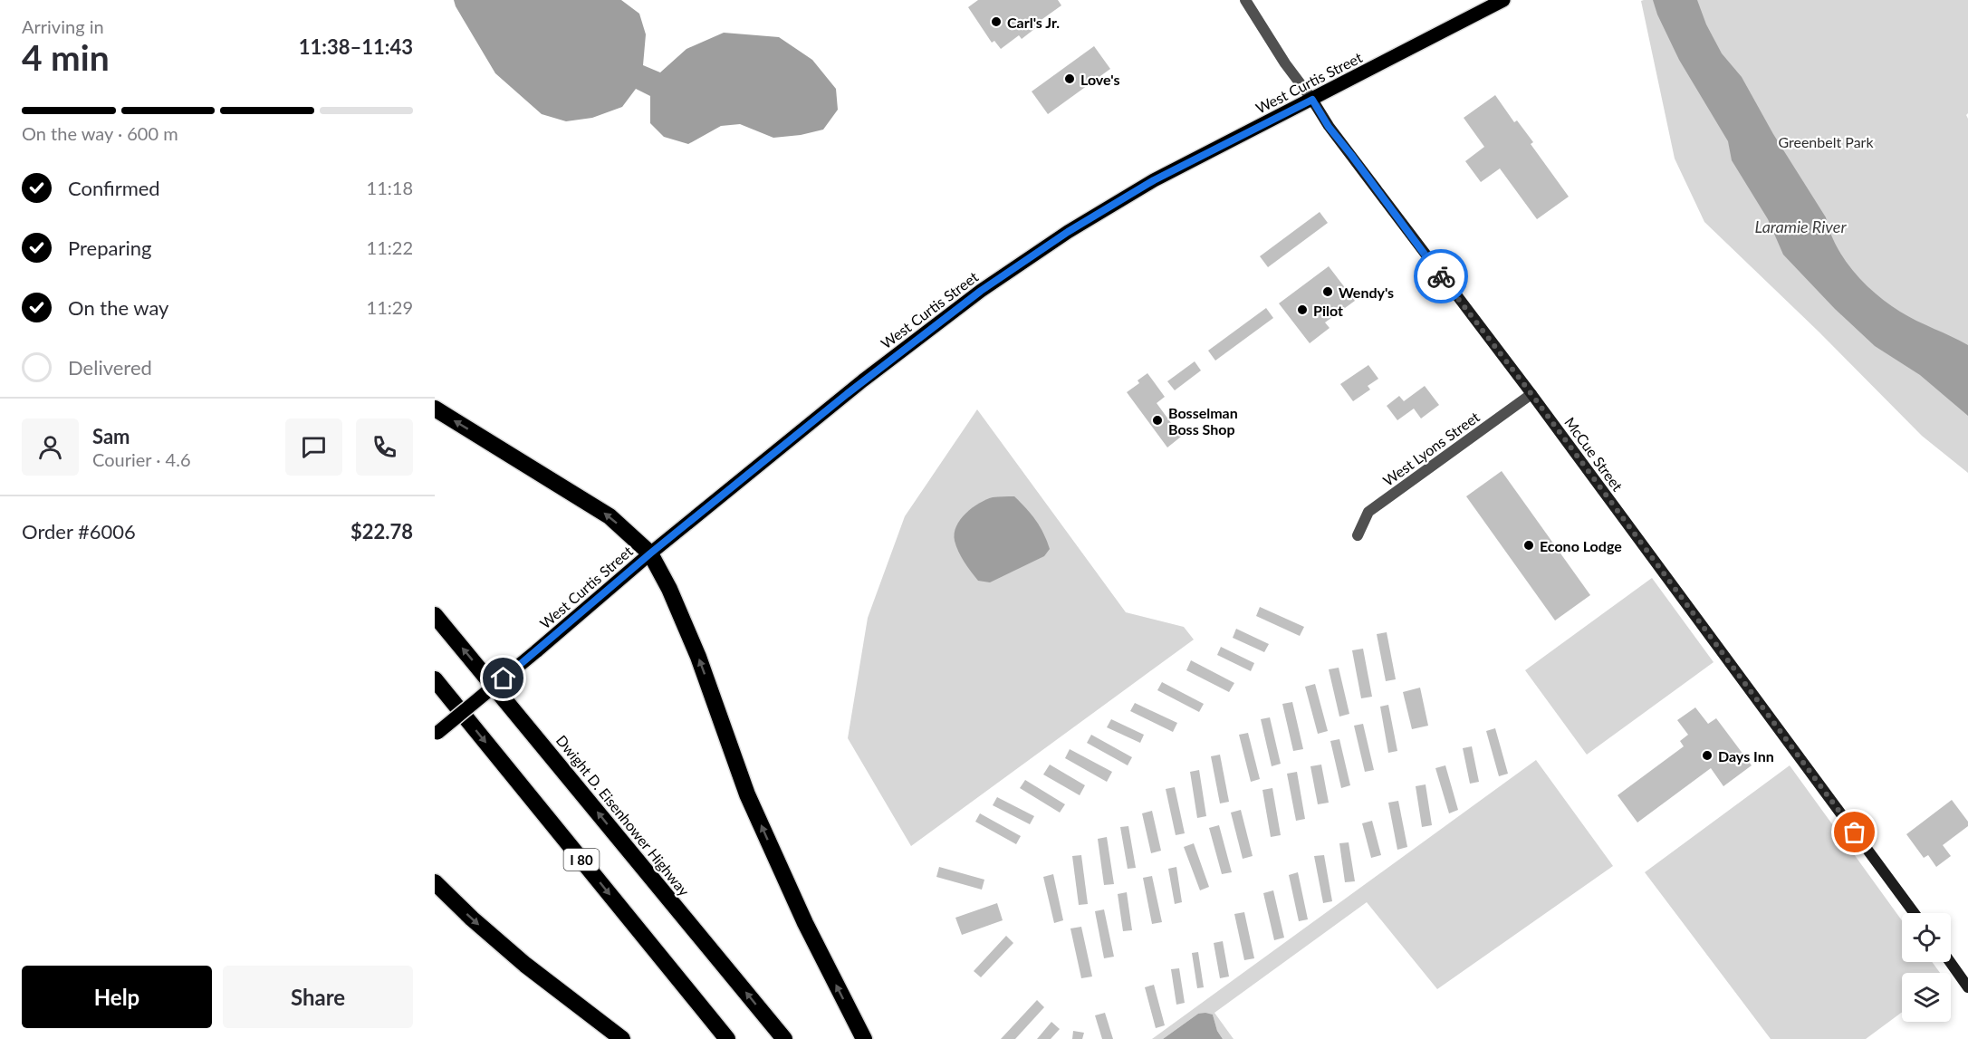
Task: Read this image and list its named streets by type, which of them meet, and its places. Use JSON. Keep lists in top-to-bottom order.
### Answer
{
  "streets": {
    "highway": ["Dwight D. Eisenhower Highway", "I 80"],
    "main road": ["West Curtis Street", "McCue Street"],
    "street": ["West Lyons Street"]
  },
  "crossings": [
    ["West Curtis Street", "McCue Street"],
    ["West Lyons Street", "McCue Street"]
  ],
  "water": ["Laramie River"],
  "parks": ["Greenbelt Park"],
  "places": [
    "Carl's Jr.",
    "Love's",
    "Wendy's",
    "Pilot",
    "Bosselman Boss Shop",
    "Econo Lodge",
    "Days Inn"
  ],
  "page": {
    "heading": ["4 min", "Arriving in", "11:38–11:43"],
    "panel": [
      "Sam",
      "Courier · 4.6",
      "Order #6006",
      "$22.78"
    ],
    "bar": "On the way · 600 m",
    "list": [
      ["Confirmed", "11:18"],
      ["Preparing", "11:22"],
      ["On the way", "11:29"],
      "Delivered"
    ],
    "buttons": ["Help", "Share"]
  }
}
